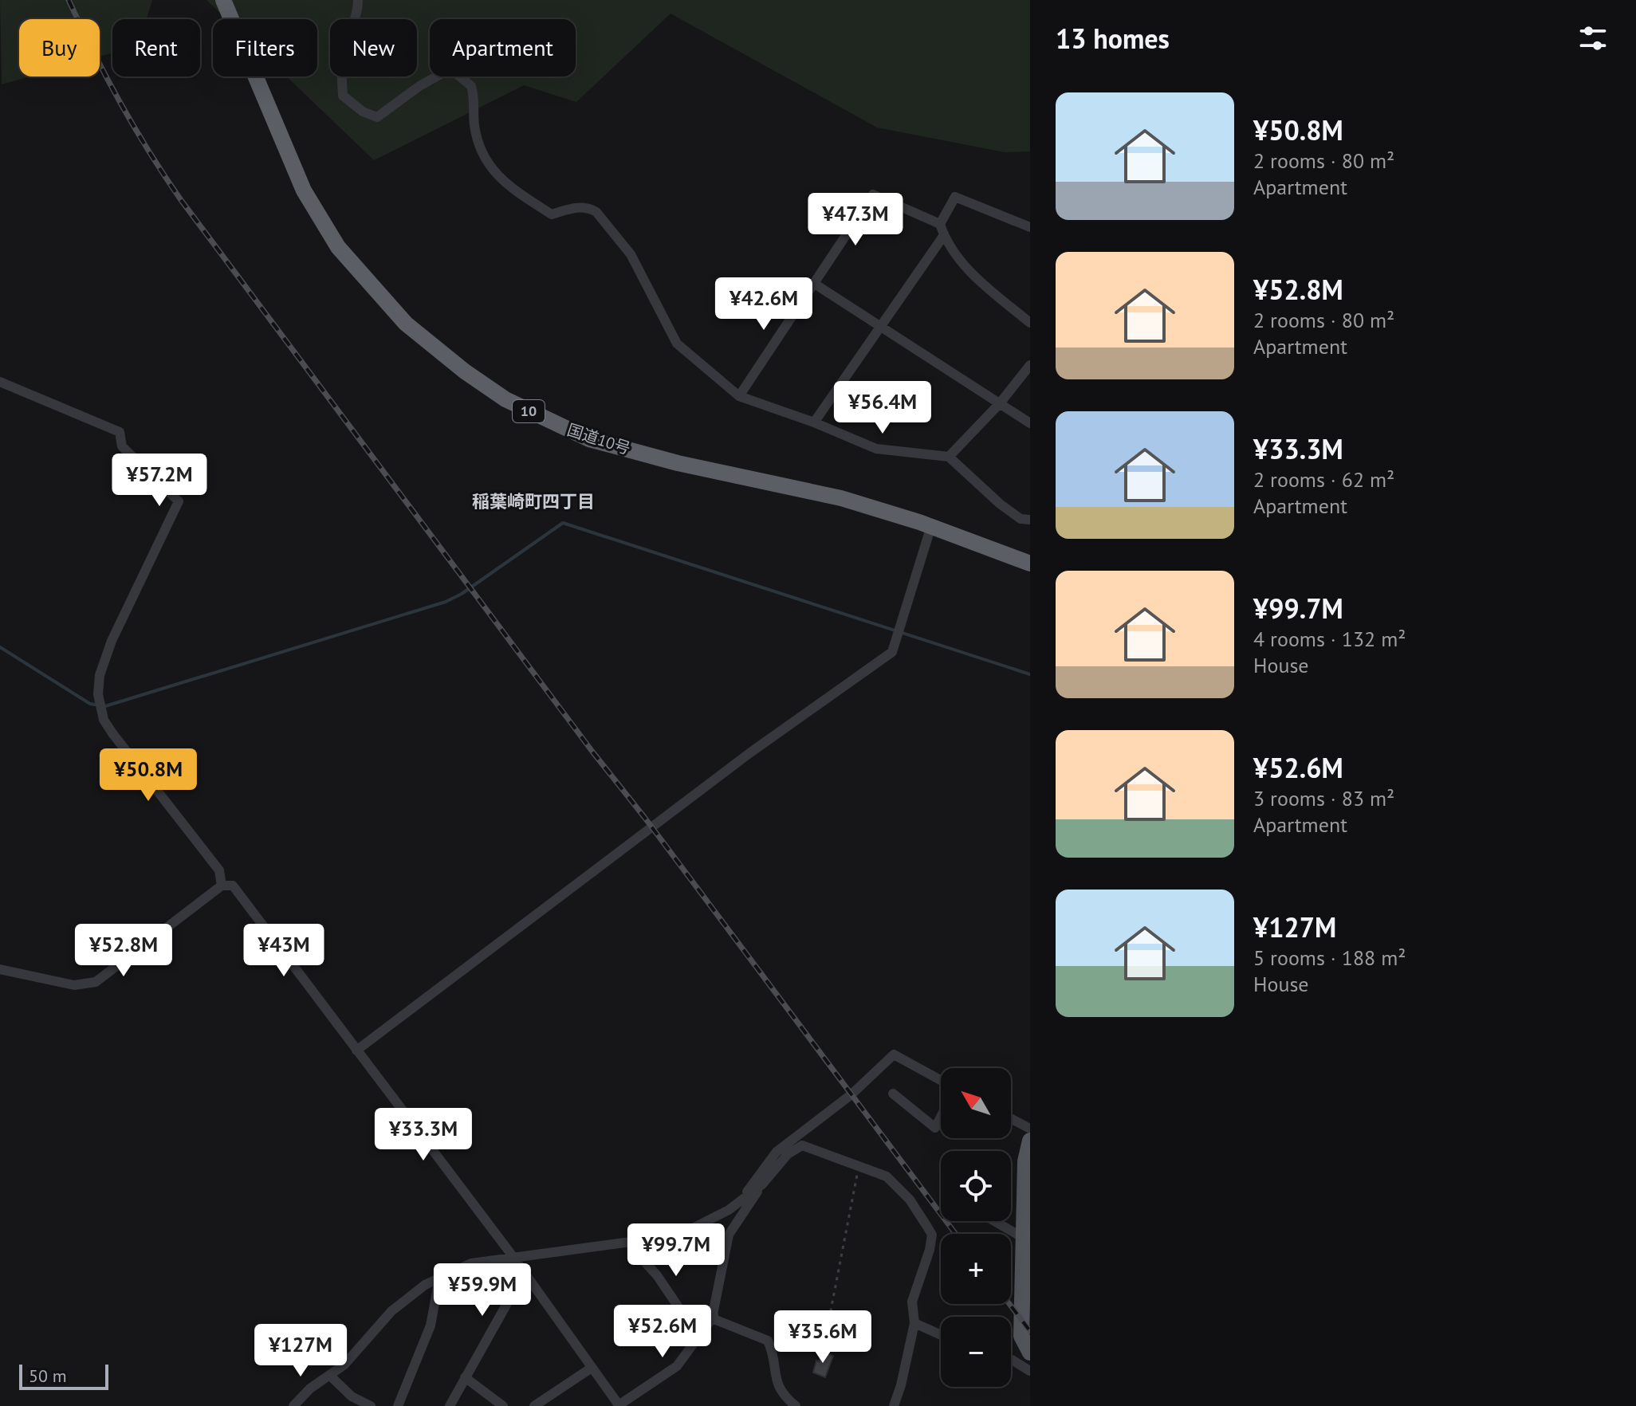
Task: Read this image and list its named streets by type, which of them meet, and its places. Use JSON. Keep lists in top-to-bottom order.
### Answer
{
  "streets": {
    "highway": ["10", "国道10号"]
  },
  "districts": ["稲葉崎町四丁目"],
  "scale_bar": "50 m",
  "north": "top left",
  "page": {
    "heading": "13 homes",
    "chip": [
      "Buy",
      "Rent",
      "Filters",
      "New",
      "Apartment"
    ],
    "list": [
      {
        "name": "¥50.8M",
        "note": "2 rooms · 80 m² · Apartment"
      },
      {
        "name": "¥52.8M",
        "note": "2 rooms · 80 m² · Apartment"
      },
      {
        "name": "¥33.3M",
        "note": "2 rooms · 62 m² · Apartment"
      },
      {
        "name": "¥99.7M",
        "note": "4 rooms · 132 m² · House"
      },
      {
        "name": "¥52.6M",
        "note": "3 rooms · 83 m² · Apartment"
      },
      {
        "name": "¥127M",
        "note": "5 rooms · 188 m² · House"
      }
    ],
    "price": [
      "¥47.3M",
      "¥42.6M",
      "¥56.4M",
      "¥57.2M",
      "¥50.8M",
      "¥52.8M",
      "¥43M",
      "¥33.3M",
      "¥99.7M",
      "¥59.9M",
      "¥52.6M",
      "¥35.6M",
      "¥127M"
    ],
    "map_buttons": ["+", "−"],
    "scale": "50 m"
  }
}
